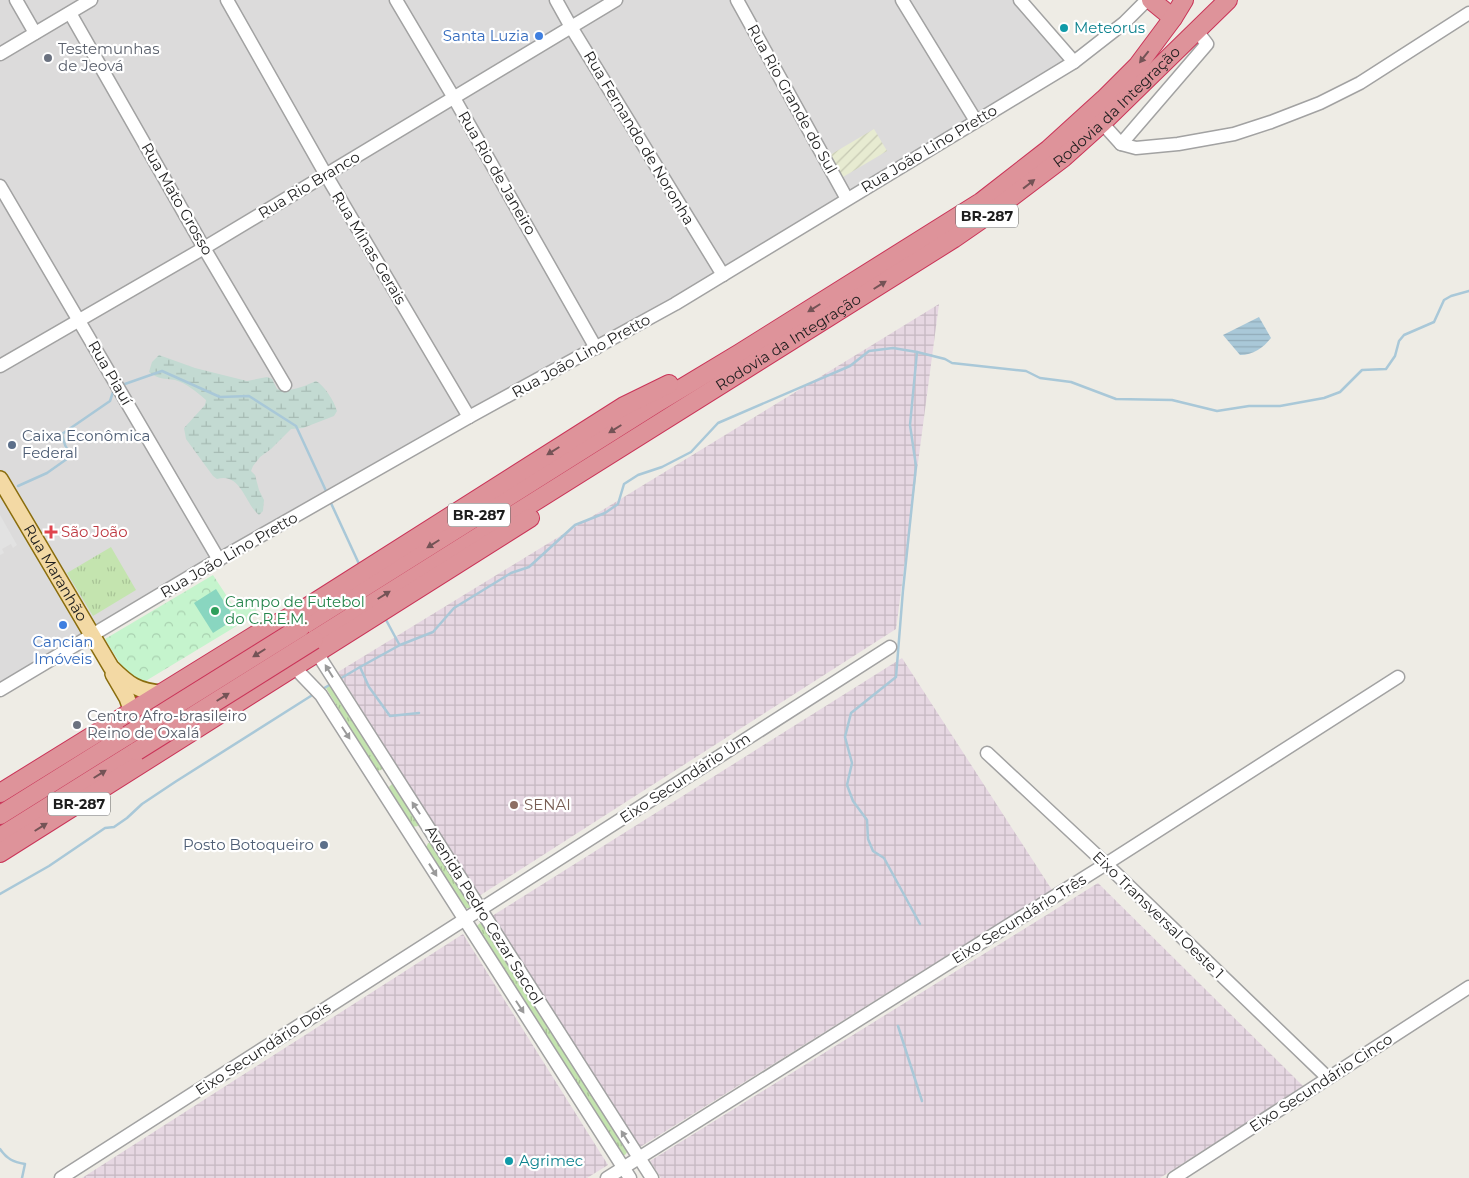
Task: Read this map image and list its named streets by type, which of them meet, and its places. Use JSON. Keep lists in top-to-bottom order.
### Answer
{
  "streets": {
    "highway": ["Rodovia da Integração", "BR-287"],
    "main road": ["Rua Maranhão"],
    "street": [
      "Rua Rio Grande do Sul",
      "Rua Fernando de Noronha",
      "Rua João Lino Pretto",
      "Rua Rio de Janeiro",
      "Rua Rio Branco",
      "Rua Mato Grosso",
      "Rua Minas Gerais",
      "Rua Piauí",
      "Eixo Secundário Um",
      "Avenida Pedro Cezar Saccol",
      "Eixo Transversal Oeste 1",
      "Eixo Secundário Três",
      "Eixo Secundário Dois",
      "Eixo Secundário Cinco"
    ]
  },
  "crossings": [
    ["Rua Rio Grande do Sul", "Rua João Lino Pretto"],
    ["Rodovia da Integração", "BR-287"],
    ["Rodovia da Integração", "Avenida Pedro Cezar Saccol"],
    ["Rua Fernando de Noronha", "Rua João Lino Pretto"],
    ["Rua Fernando de Noronha", "Rua Rio Branco"],
    ["Rua João Lino Pretto", "Rua Rio de Janeiro"],
    ["Rua João Lino Pretto", "Rua Minas Gerais"],
    ["Rua João Lino Pretto", "Rua Piauí"],
    ["Rua João Lino Pretto", "Rua Maranhão"],
    ["Rua Rio de Janeiro", "Rua Rio Branco"],
    ["Rua Rio Branco", "Rua Mato Grosso"],
    ["Rua Rio Branco", "Rua Minas Gerais"],
    ["Rua Rio Branco", "Rua Piauí"],
    ["BR-287", "Rua Maranhão"],
    ["BR-287", "Avenida Pedro Cezar Saccol"],
    ["Eixo Secundário Um", "Avenida Pedro Cezar Saccol"],
    ["Eixo Secundário Um", "Eixo Secundário Dois"],
    ["Avenida Pedro Cezar Saccol", "Eixo Secundário Três"],
    ["Avenida Pedro Cezar Saccol", "Eixo Secundário Dois"],
    ["Eixo Transversal Oeste 1", "Eixo Secundário Três"],
    ["Eixo Transversal Oeste 1", "Eixo Secundário Cinco"]
  ],
  "places": {
    "other": [
      "Meteorus",
      "Santa Luzia",
      "Testemunhas de Jeová",
      "Caixa Econômica Federal",
      "Campo de Futebol do C.R.E.M.",
      "Cancian Imóveis",
      "Centro Afro-brasileiro Reino de Oxalá",
      "SENAI",
      "Posto Botoqueiro",
      "Agrimec"
    ],
    "health": ["São João"]
  }
}
